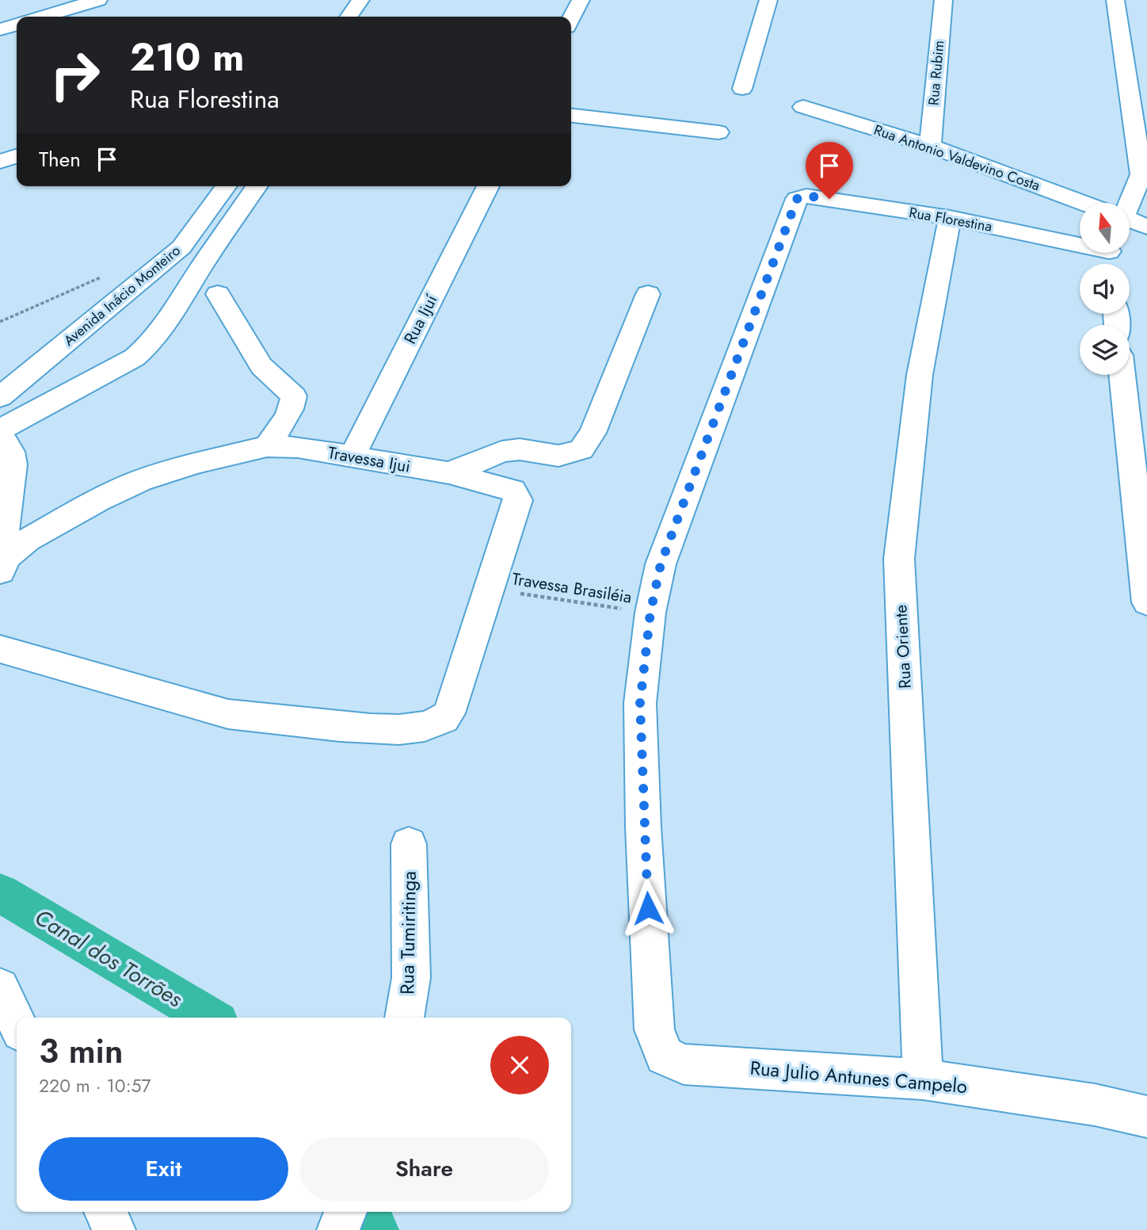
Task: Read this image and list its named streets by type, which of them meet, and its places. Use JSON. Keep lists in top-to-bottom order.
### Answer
{
  "streets": {
    "street": [
      "Rua Rubim",
      "Rua Antonio Valdevino Costa",
      "Rua Florestina",
      "Avenida Inácio Monteiro",
      "Rua Ijuí",
      "Travessa Ijui",
      "Rua Oriente",
      "Rua Tumiritinga",
      "Rua Julio Antunes Campelo"
    ],
    "path": ["Travessa Brasiléia"]
  },
  "crossings": [
    ["Rua Rubim", "Rua Antonio Valdevino Costa"],
    ["Rua Florestina", "Rua Oriente"],
    ["Rua Florestina", "Rua Julio Antunes Campelo"],
    ["Rua Ijuí", "Travessa Ijui"],
    ["Travessa Ijui", "Travessa Brasiléia"],
    ["Travessa Brasiléia", "Rua Julio Antunes Campelo"],
    ["Rua Oriente", "Rua Julio Antunes Campelo"]
  ],
  "water": ["Canal dos Torrões"],
  "north": "top",
  "page": {
    "turn": ["210 m", "Rua Florestina"],
    "then": "Then",
    "heading": ["3 min", "220 m · 10:57"],
    "buttons": ["Exit", "Share"]
  }
}
